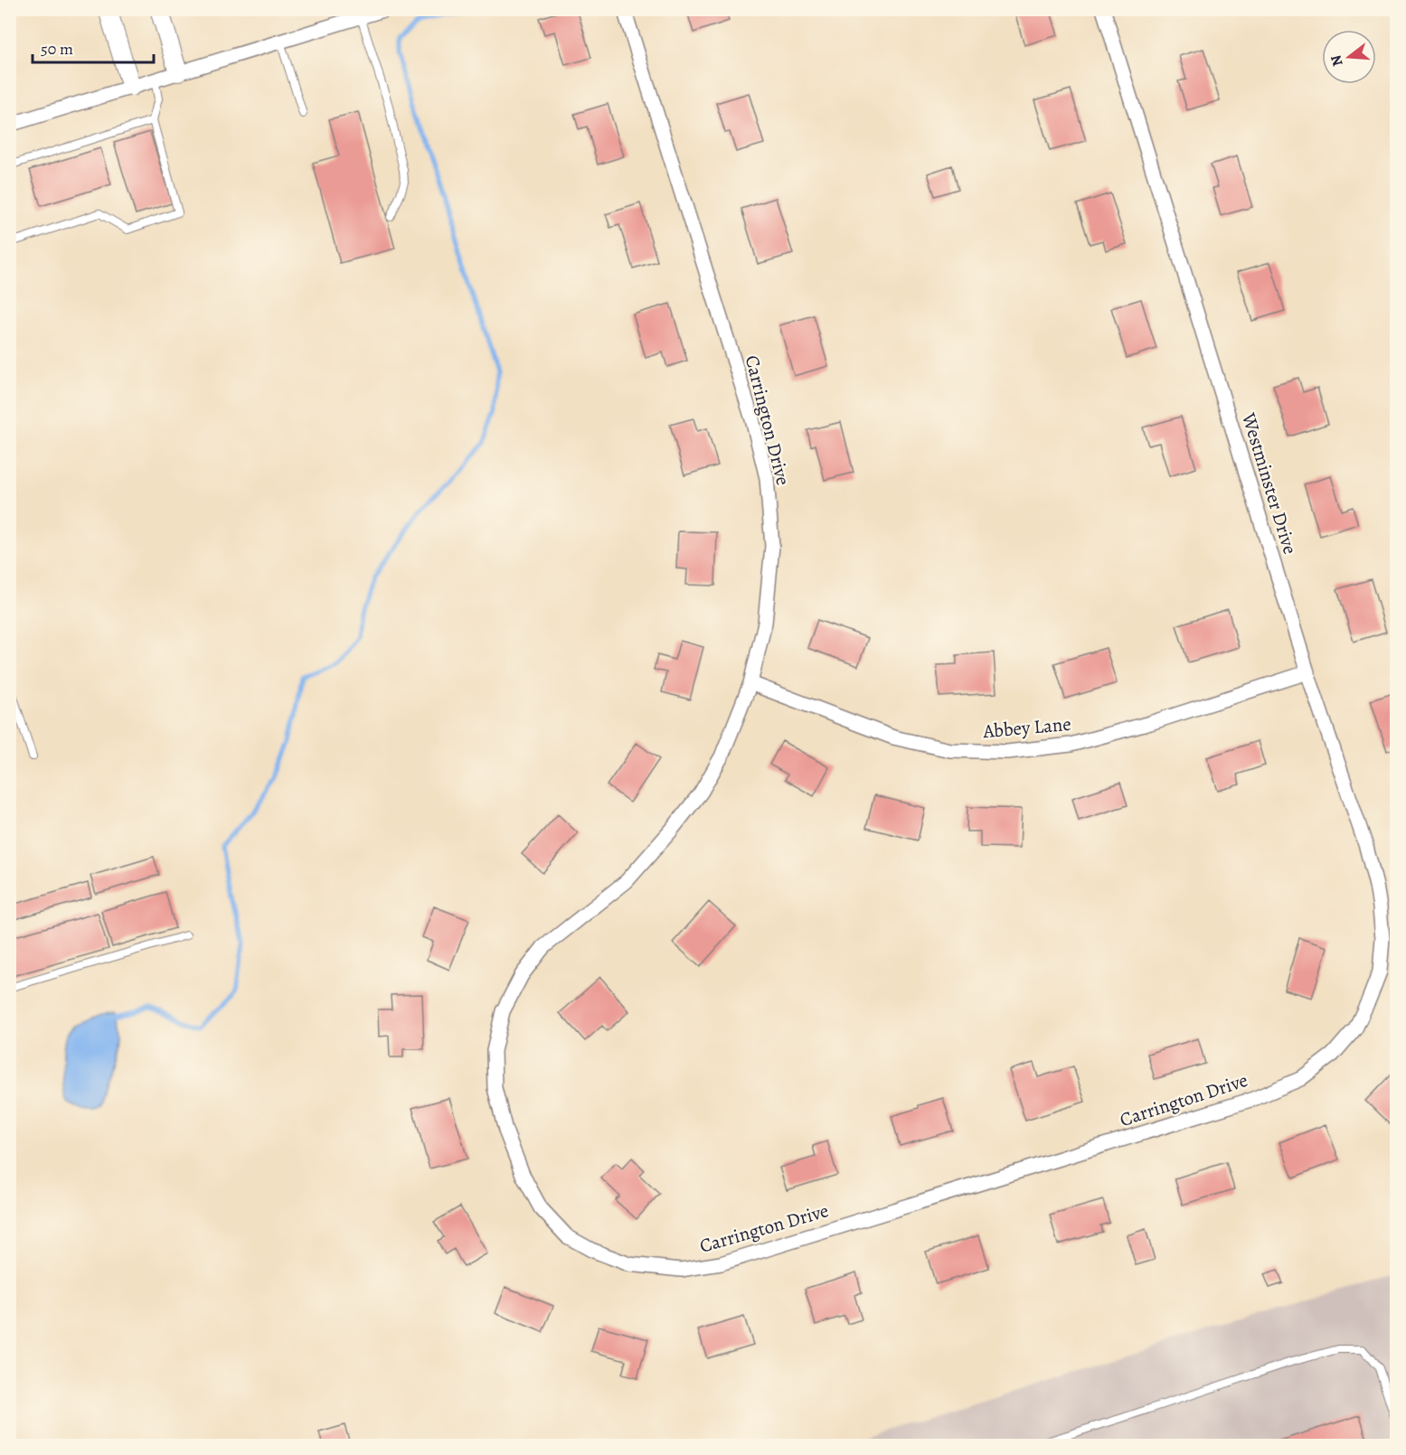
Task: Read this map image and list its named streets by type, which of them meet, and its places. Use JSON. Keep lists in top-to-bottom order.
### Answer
{
  "streets": {
    "street": ["Carrington Drive", "Westminster Drive", "Abbey Lane"]
  },
  "crossings": [
    ["Carrington Drive", "Westminster Drive"],
    ["Carrington Drive", "Abbey Lane"],
    ["Westminster Drive", "Abbey Lane"]
  ],
  "scale_bar": "50 m",
  "north": "left"
}
